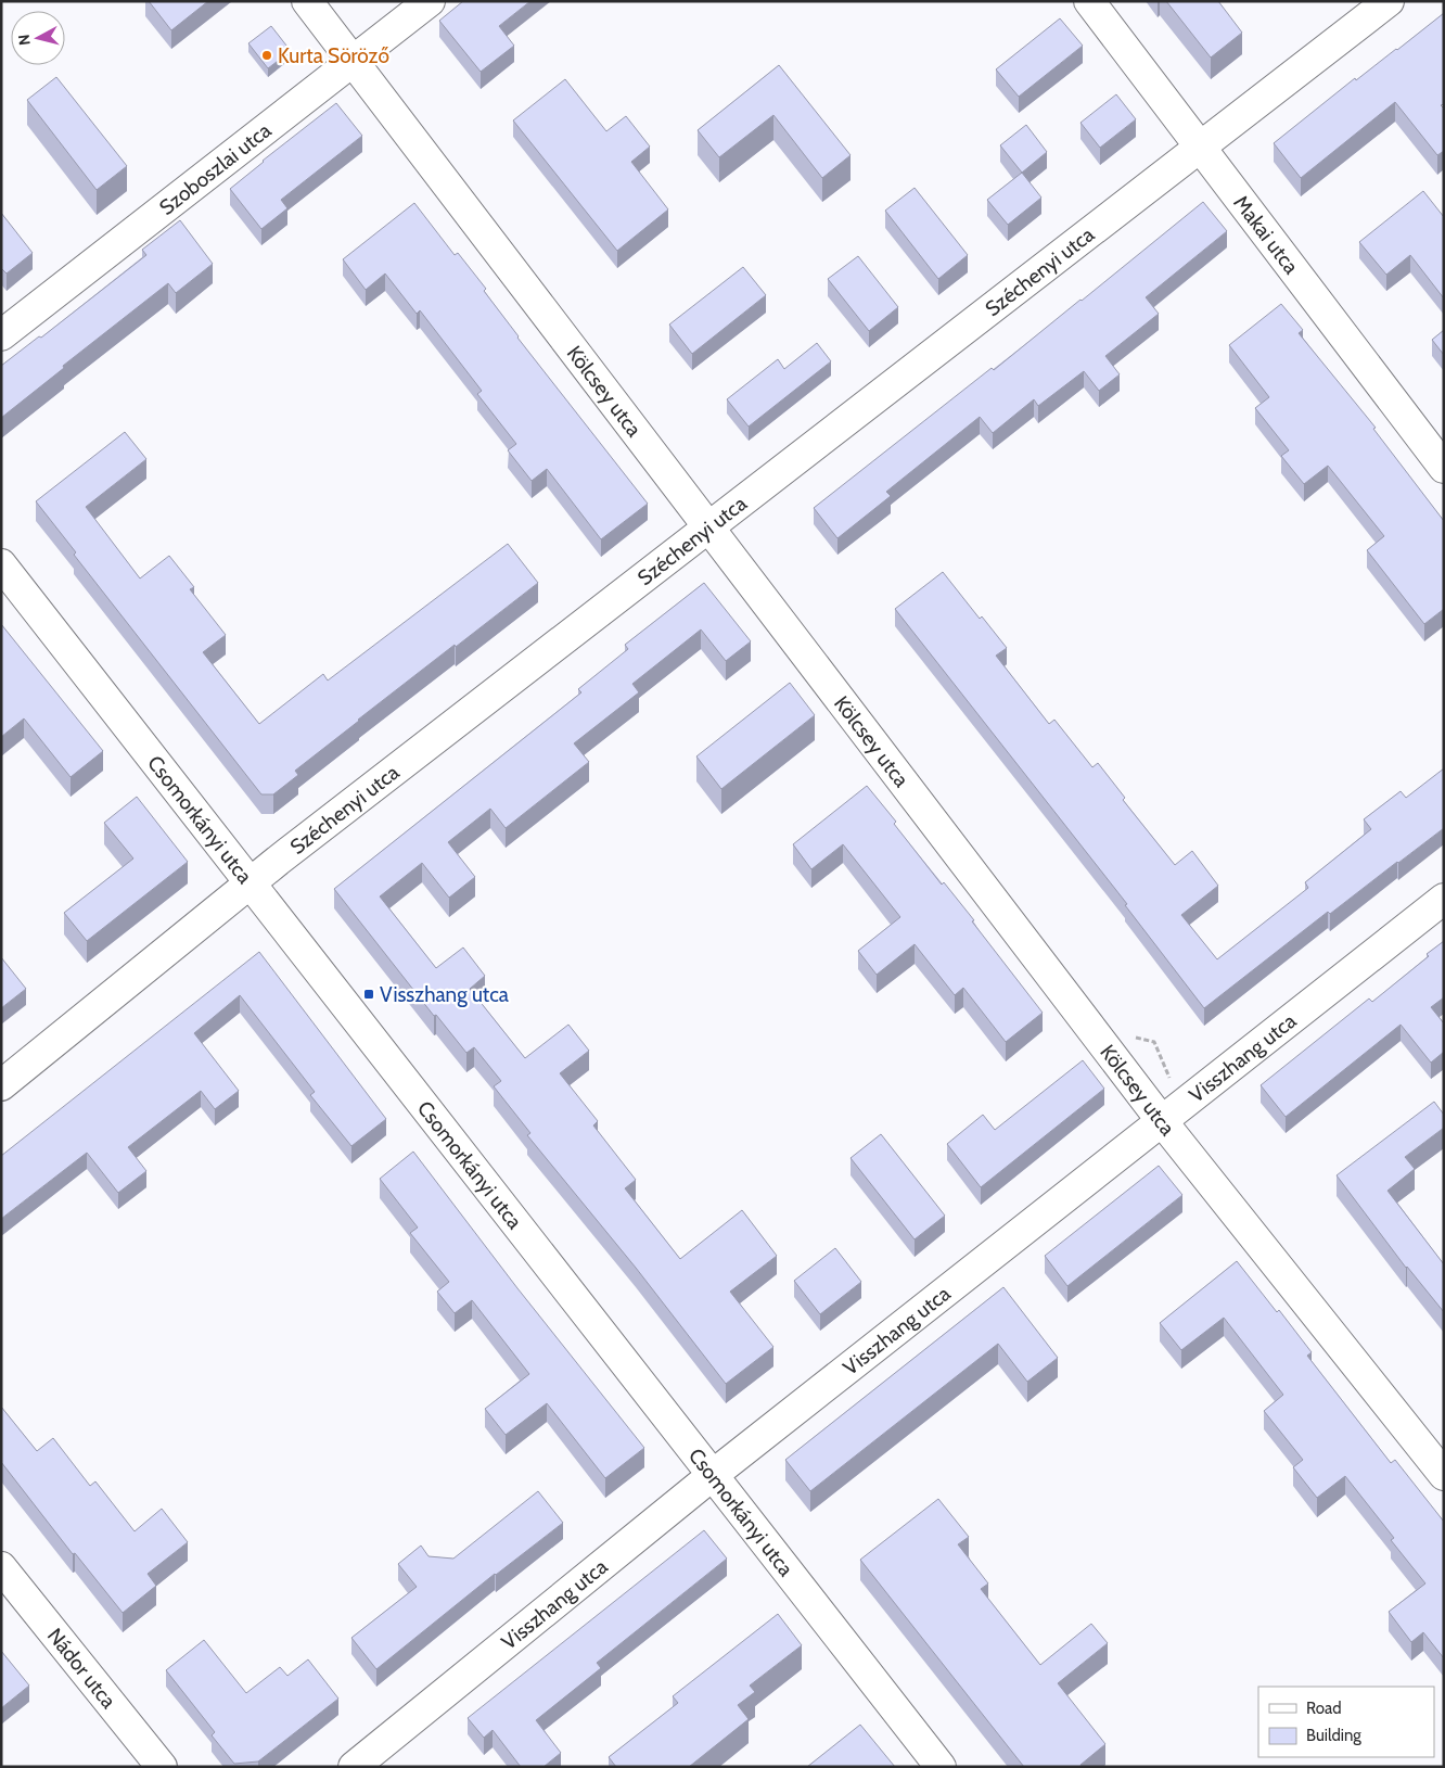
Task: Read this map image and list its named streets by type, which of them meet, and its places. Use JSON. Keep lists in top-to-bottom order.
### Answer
{
  "streets": {
    "street": [
      "Szoboszlai utca",
      "Makai utca",
      "Széchenyi utca",
      "Kölcsey utca",
      "Csomorkányi utca",
      "Visszhang utca",
      "Nádor utca"
    ]
  },
  "crossings": [
    ["Szoboszlai utca", "Kölcsey utca"],
    ["Makai utca", "Széchenyi utca"],
    ["Széchenyi utca", "Kölcsey utca"],
    ["Széchenyi utca", "Csomorkányi utca"],
    ["Kölcsey utca", "Visszhang utca"],
    ["Csomorkányi utca", "Visszhang utca"]
  ],
  "places": {
    "other": ["Kurta Söröző"],
    "transit": ["Visszhang utca"]
  },
  "legend": ["Road", "Building"],
  "north": "left"
}
